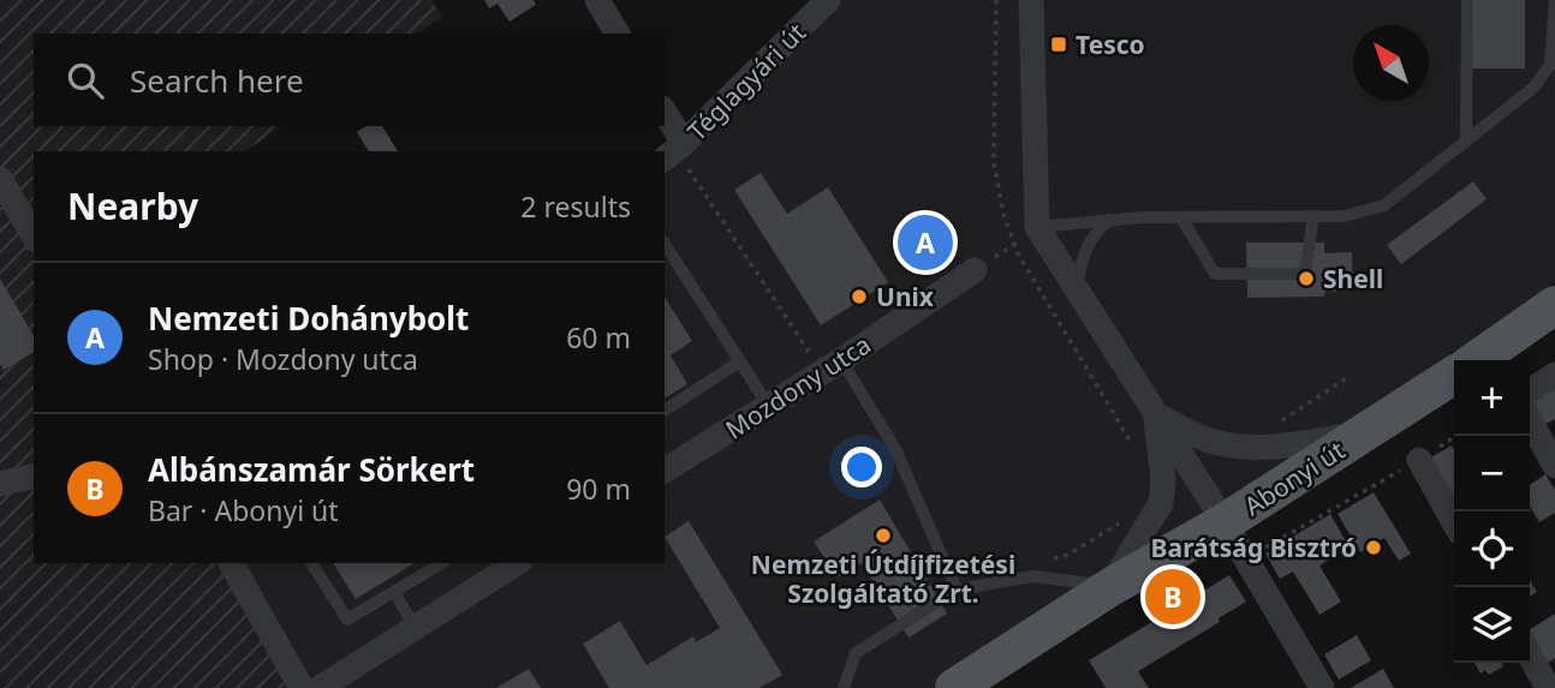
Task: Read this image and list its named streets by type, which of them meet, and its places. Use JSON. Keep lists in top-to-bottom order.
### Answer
{
  "streets": {
    "main road": ["Abonyi út"],
    "street": ["Téglagyári út", "Mozdony utca"]
  },
  "places": {
    "transit": ["Tesco"],
    "other": [
      "Shell",
      "Unix",
      "Nemzeti Útdíjfizetési Szolgáltató Zrt.",
      "Barátság Bisztró"
    ]
  },
  "north": "top left",
  "page": {
    "search": "Search here",
    "heading": ["Nearby", "2 results"],
    "pins": ["A", "B"],
    "list": [
      {
        "mark": "A",
        "name": "Nemzeti Dohánybolt",
        "note": "Shop · Mozdony utca",
        "value": "60 m"
      },
      {
        "mark": "B",
        "name": "Albánszamár Sörkert",
        "note": "Bar · Abonyi út",
        "value": "90 m"
      }
    ],
    "map_buttons": ["+", "−"]
  }
}
